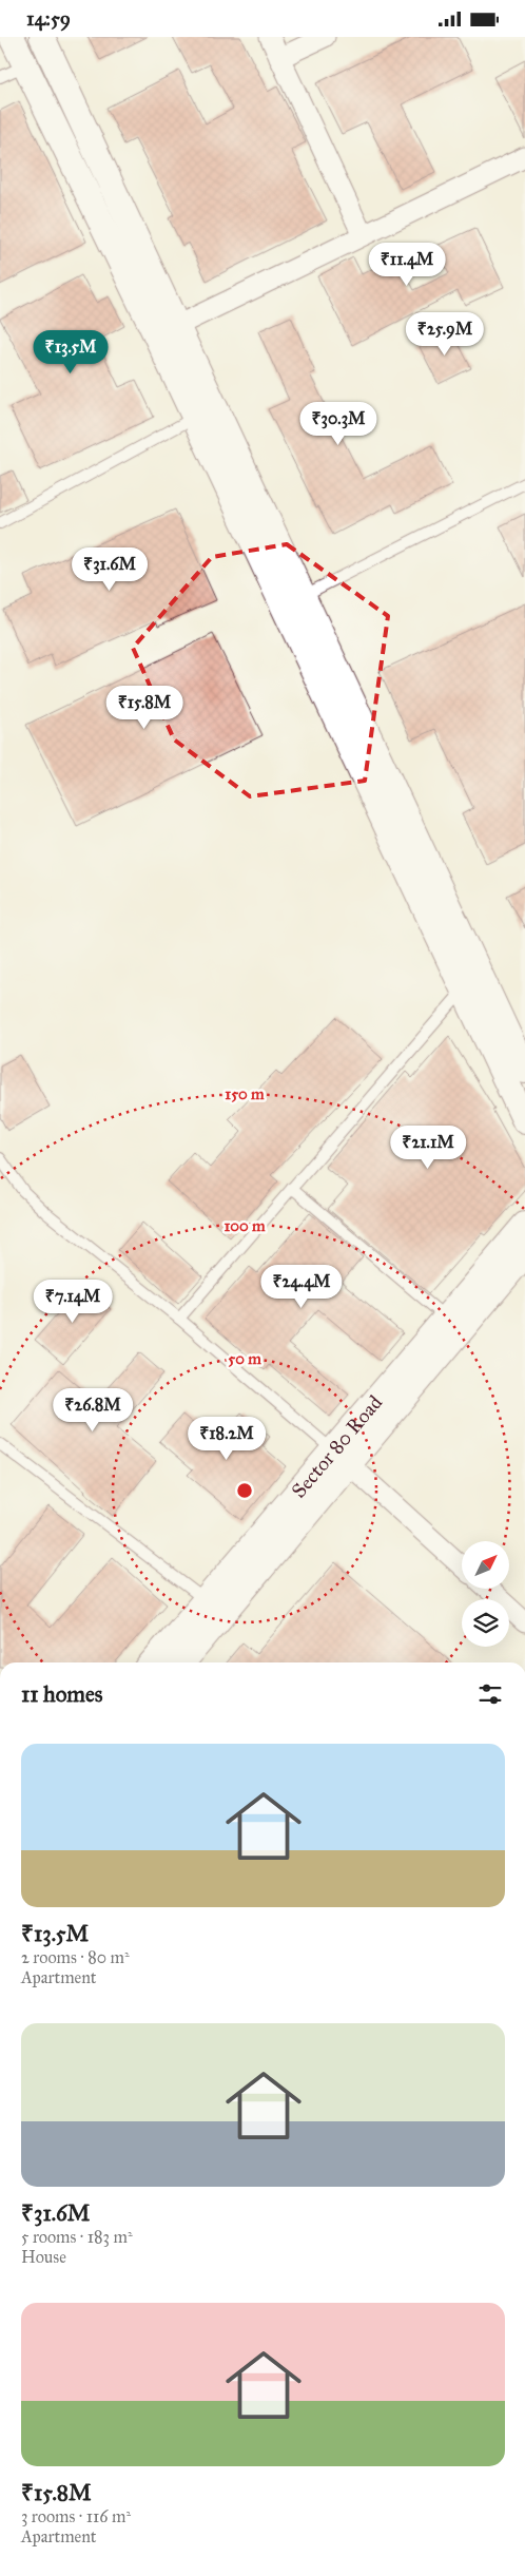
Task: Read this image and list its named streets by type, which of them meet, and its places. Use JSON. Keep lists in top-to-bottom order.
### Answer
{
  "streets": {
    "street": ["Sector 80 Road"]
  },
  "north": "top right",
  "page": {
    "status": "14:59",
    "price": [
      "₹11.4M",
      "₹25.9M",
      "₹13.5M",
      "₹30.3M",
      "₹31.6M",
      "₹15.8M",
      "₹21.1M",
      "₹24.4M",
      "₹7.14M",
      "₹26.8M",
      "₹18.2M"
    ],
    "heading": "11 homes",
    "list": [
      {
        "name": "₹13.5M",
        "note": "2 rooms · 80 m² · Apartment"
      },
      {
        "name": "₹31.6M",
        "note": "5 rooms · 183 m² · House"
      },
      {
        "name": "₹15.8M",
        "note": "3 rooms · 116 m² · Apartment"
      }
    ]
  },
  "rings": ["150 m", "100 m", "50 m"]
}
